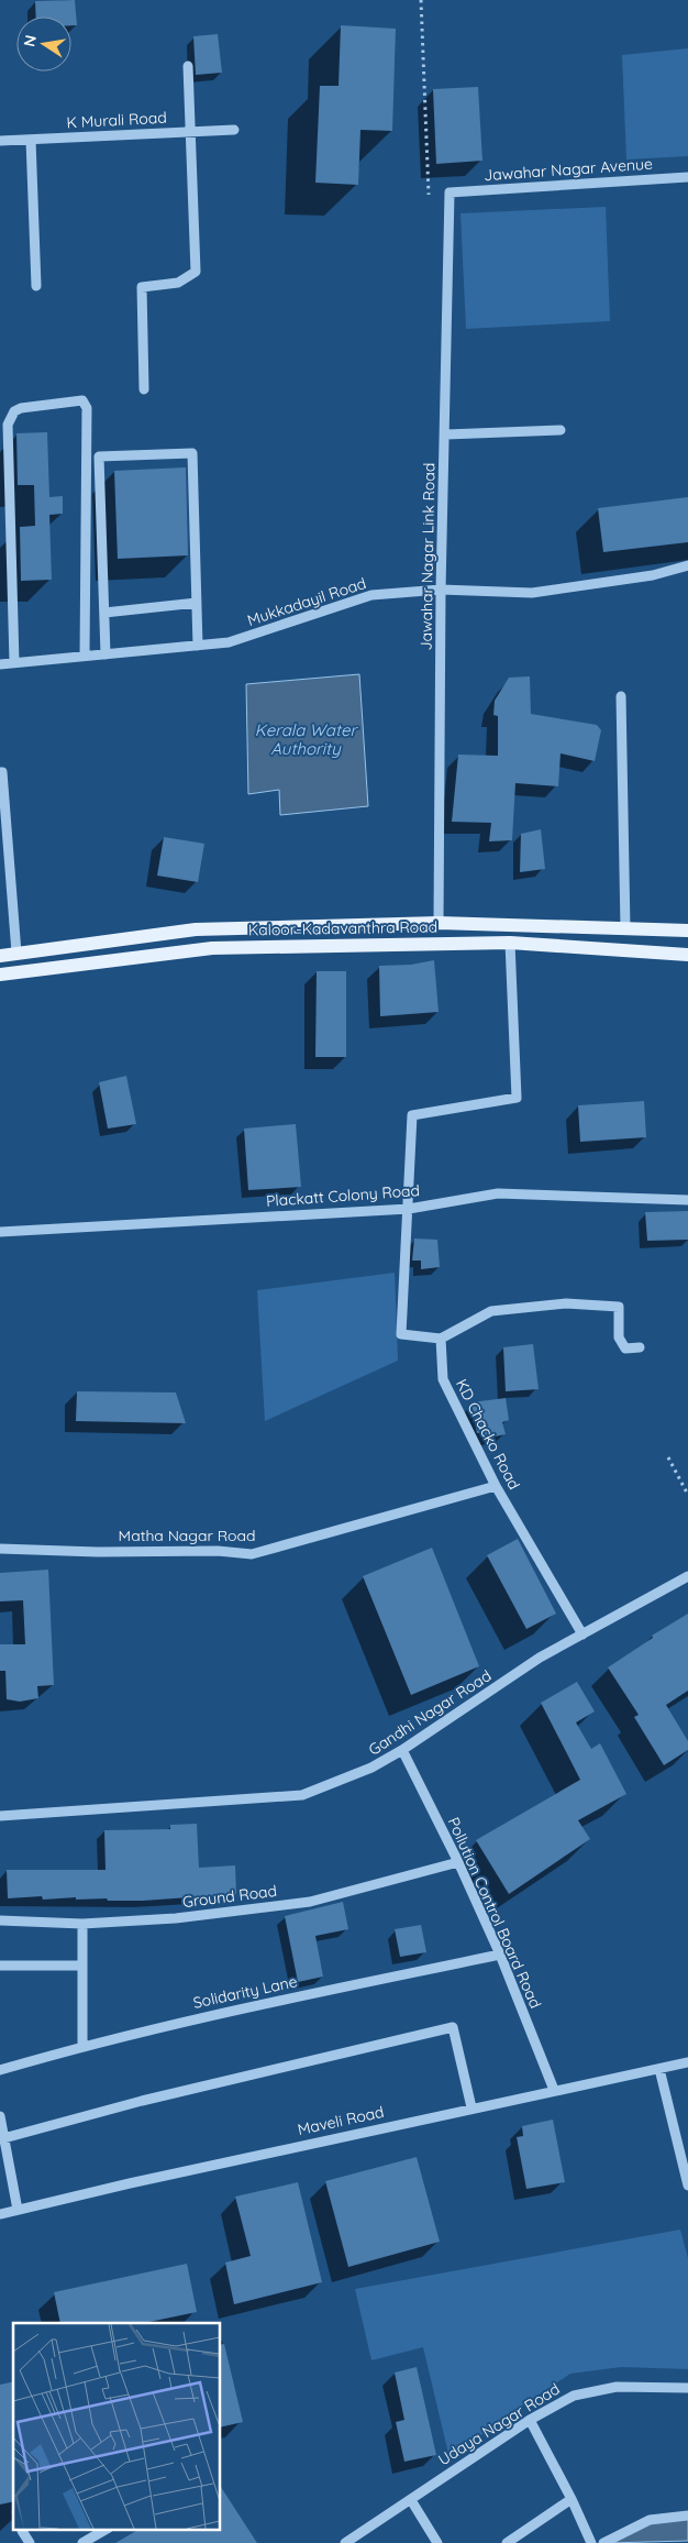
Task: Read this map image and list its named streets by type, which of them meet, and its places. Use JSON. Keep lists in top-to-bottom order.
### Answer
{
  "streets": {
    "main road": ["Kaloor-Kadavanthra Road"],
    "street": [
      "K Murali Road",
      "Jawahar Nagar Avenue",
      "Jawahar Nagar Link Road",
      "Mukkadayil Road",
      "Plackatt Colony Road",
      "KD Chacko Road",
      "Matha Nagar Road",
      "Gandhi Nagar Road",
      "Ground Road",
      "Pollution Control Board Road",
      "Solidarity Lane",
      "Maveli Road",
      "Udaya Nagar Road"
    ]
  },
  "crossings": [
    ["Jawahar Nagar Avenue", "Jawahar Nagar Link Road"],
    ["Jawahar Nagar Link Road", "Mukkadayil Road"],
    ["Jawahar Nagar Link Road", "Kaloor-Kadavanthra Road"],
    ["KD Chacko Road", "Matha Nagar Road"],
    ["KD Chacko Road", "Gandhi Nagar Road"],
    ["Gandhi Nagar Road", "Pollution Control Board Road"],
    ["Ground Road", "Pollution Control Board Road"],
    ["Pollution Control Board Road", "Solidarity Lane"],
    ["Pollution Control Board Road", "Maveli Road"]
  ],
  "water": ["Kerala Water Authority"],
  "north": "left"
}
